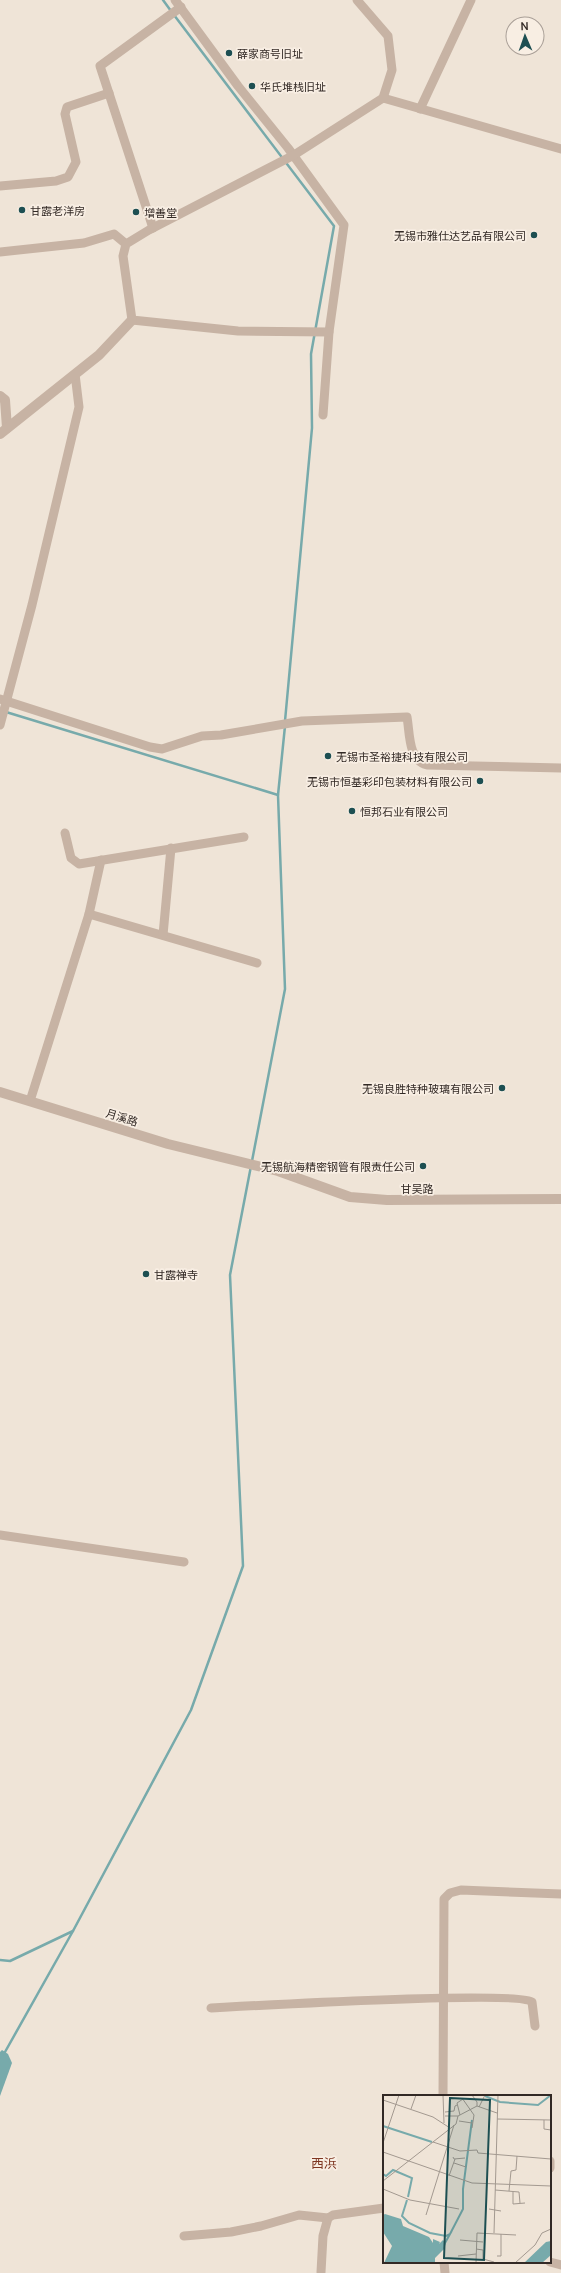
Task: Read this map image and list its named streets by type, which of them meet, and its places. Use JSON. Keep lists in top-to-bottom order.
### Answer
{
  "streets": {
    "street": ["月溪路", "甘吴路"]
  },
  "crossings": [
    ["月溪路", "甘吴路"]
  ],
  "districts": ["西浜"],
  "places": [
    "薛家商号旧址",
    "华氏堆栈旧址",
    "甘露老洋房",
    "增善堂",
    "无锡市雅仕达艺品有限公司",
    "无锡市圣裕捷科技有限公司",
    "无锡市恒基彩印包装材料有限公司",
    "恒邦石业有限公司",
    "无锡良胜特种玻璃有限公司",
    "无锡航海精密钢管有限责任公司",
    "甘露禅寺"
  ],
  "north": "top"
}
